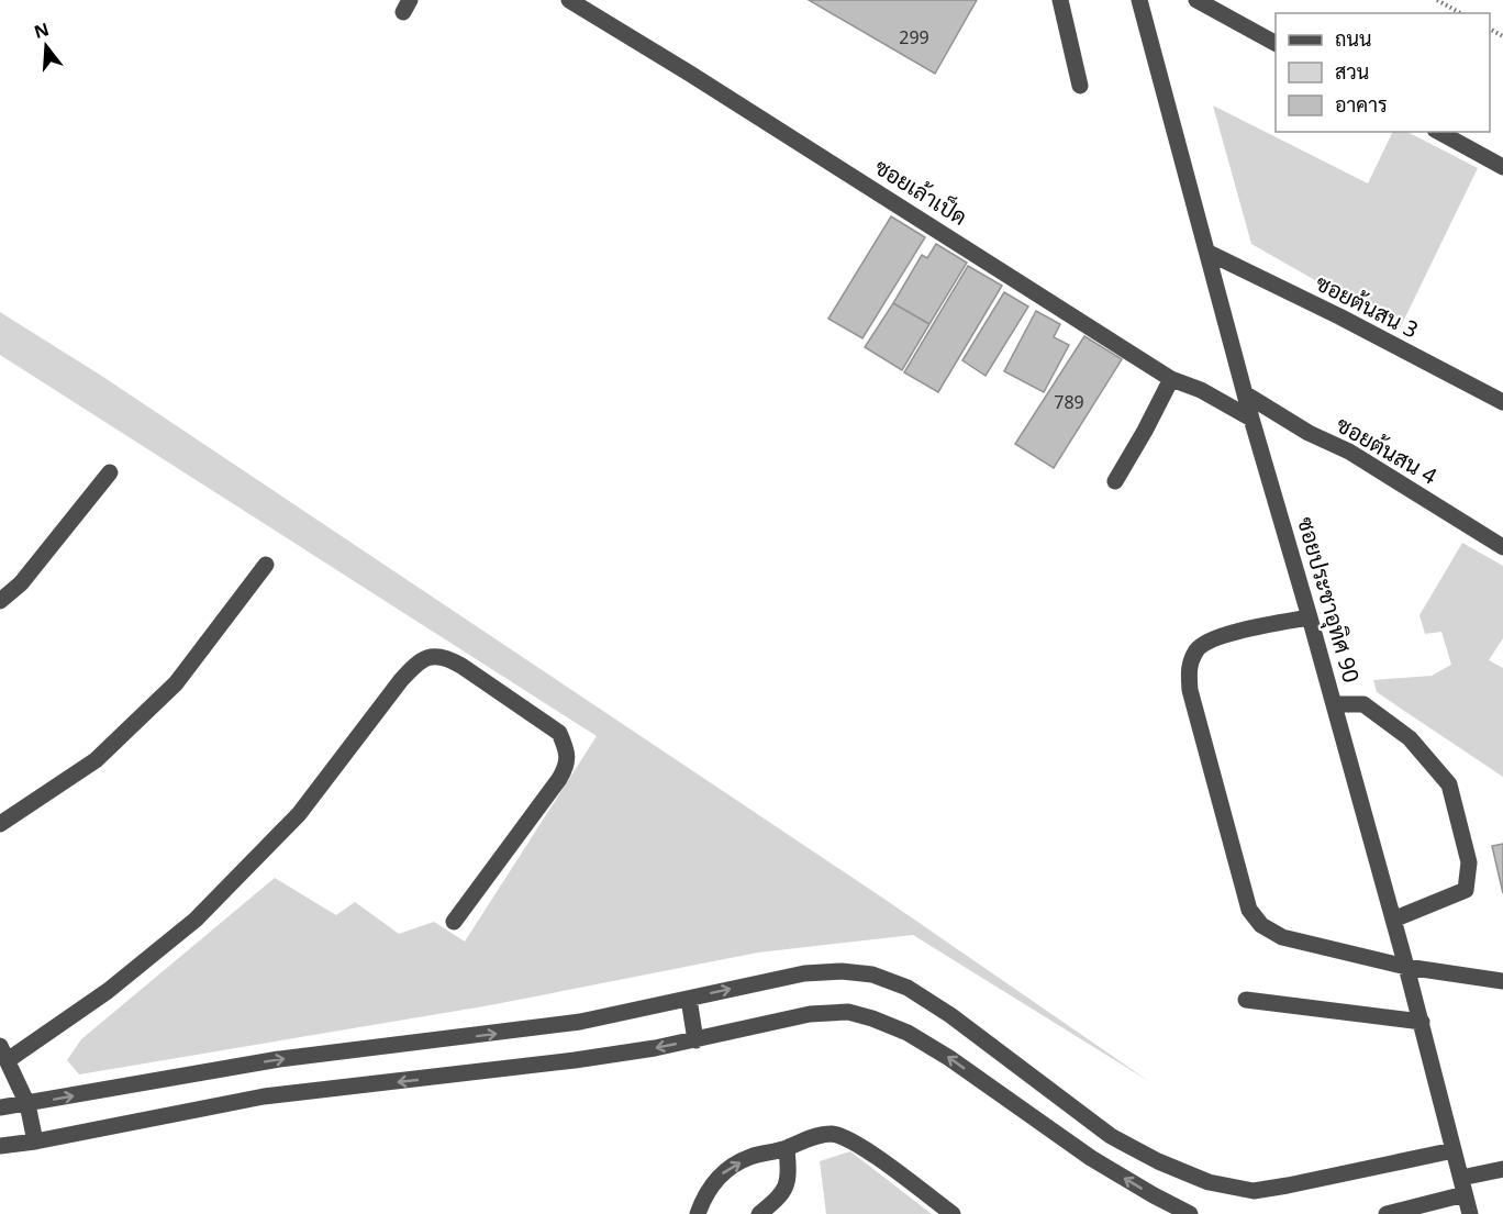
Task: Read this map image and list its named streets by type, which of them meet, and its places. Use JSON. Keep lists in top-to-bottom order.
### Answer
{
  "streets": {
    "street": [
      "ซอยเล้าเป็ด",
      "ซอยต้นสน 3",
      "ซอยต้นสน 4",
      "ซอยประชาอุทิศ 90"
    ]
  },
  "crossings": [
    ["ซอยเล้าเป็ด", "ซอยประชาอุทิศ 90"],
    ["ซอยต้นสน 3", "ซอยประชาอุทิศ 90"],
    ["ซอยต้นสน 4", "ซอยประชาอุทิศ 90"]
  ],
  "house_numbers": ["299", "789"],
  "legend": ["ถนน", "สวน", "อาคาร"],
  "north": "top"
}
